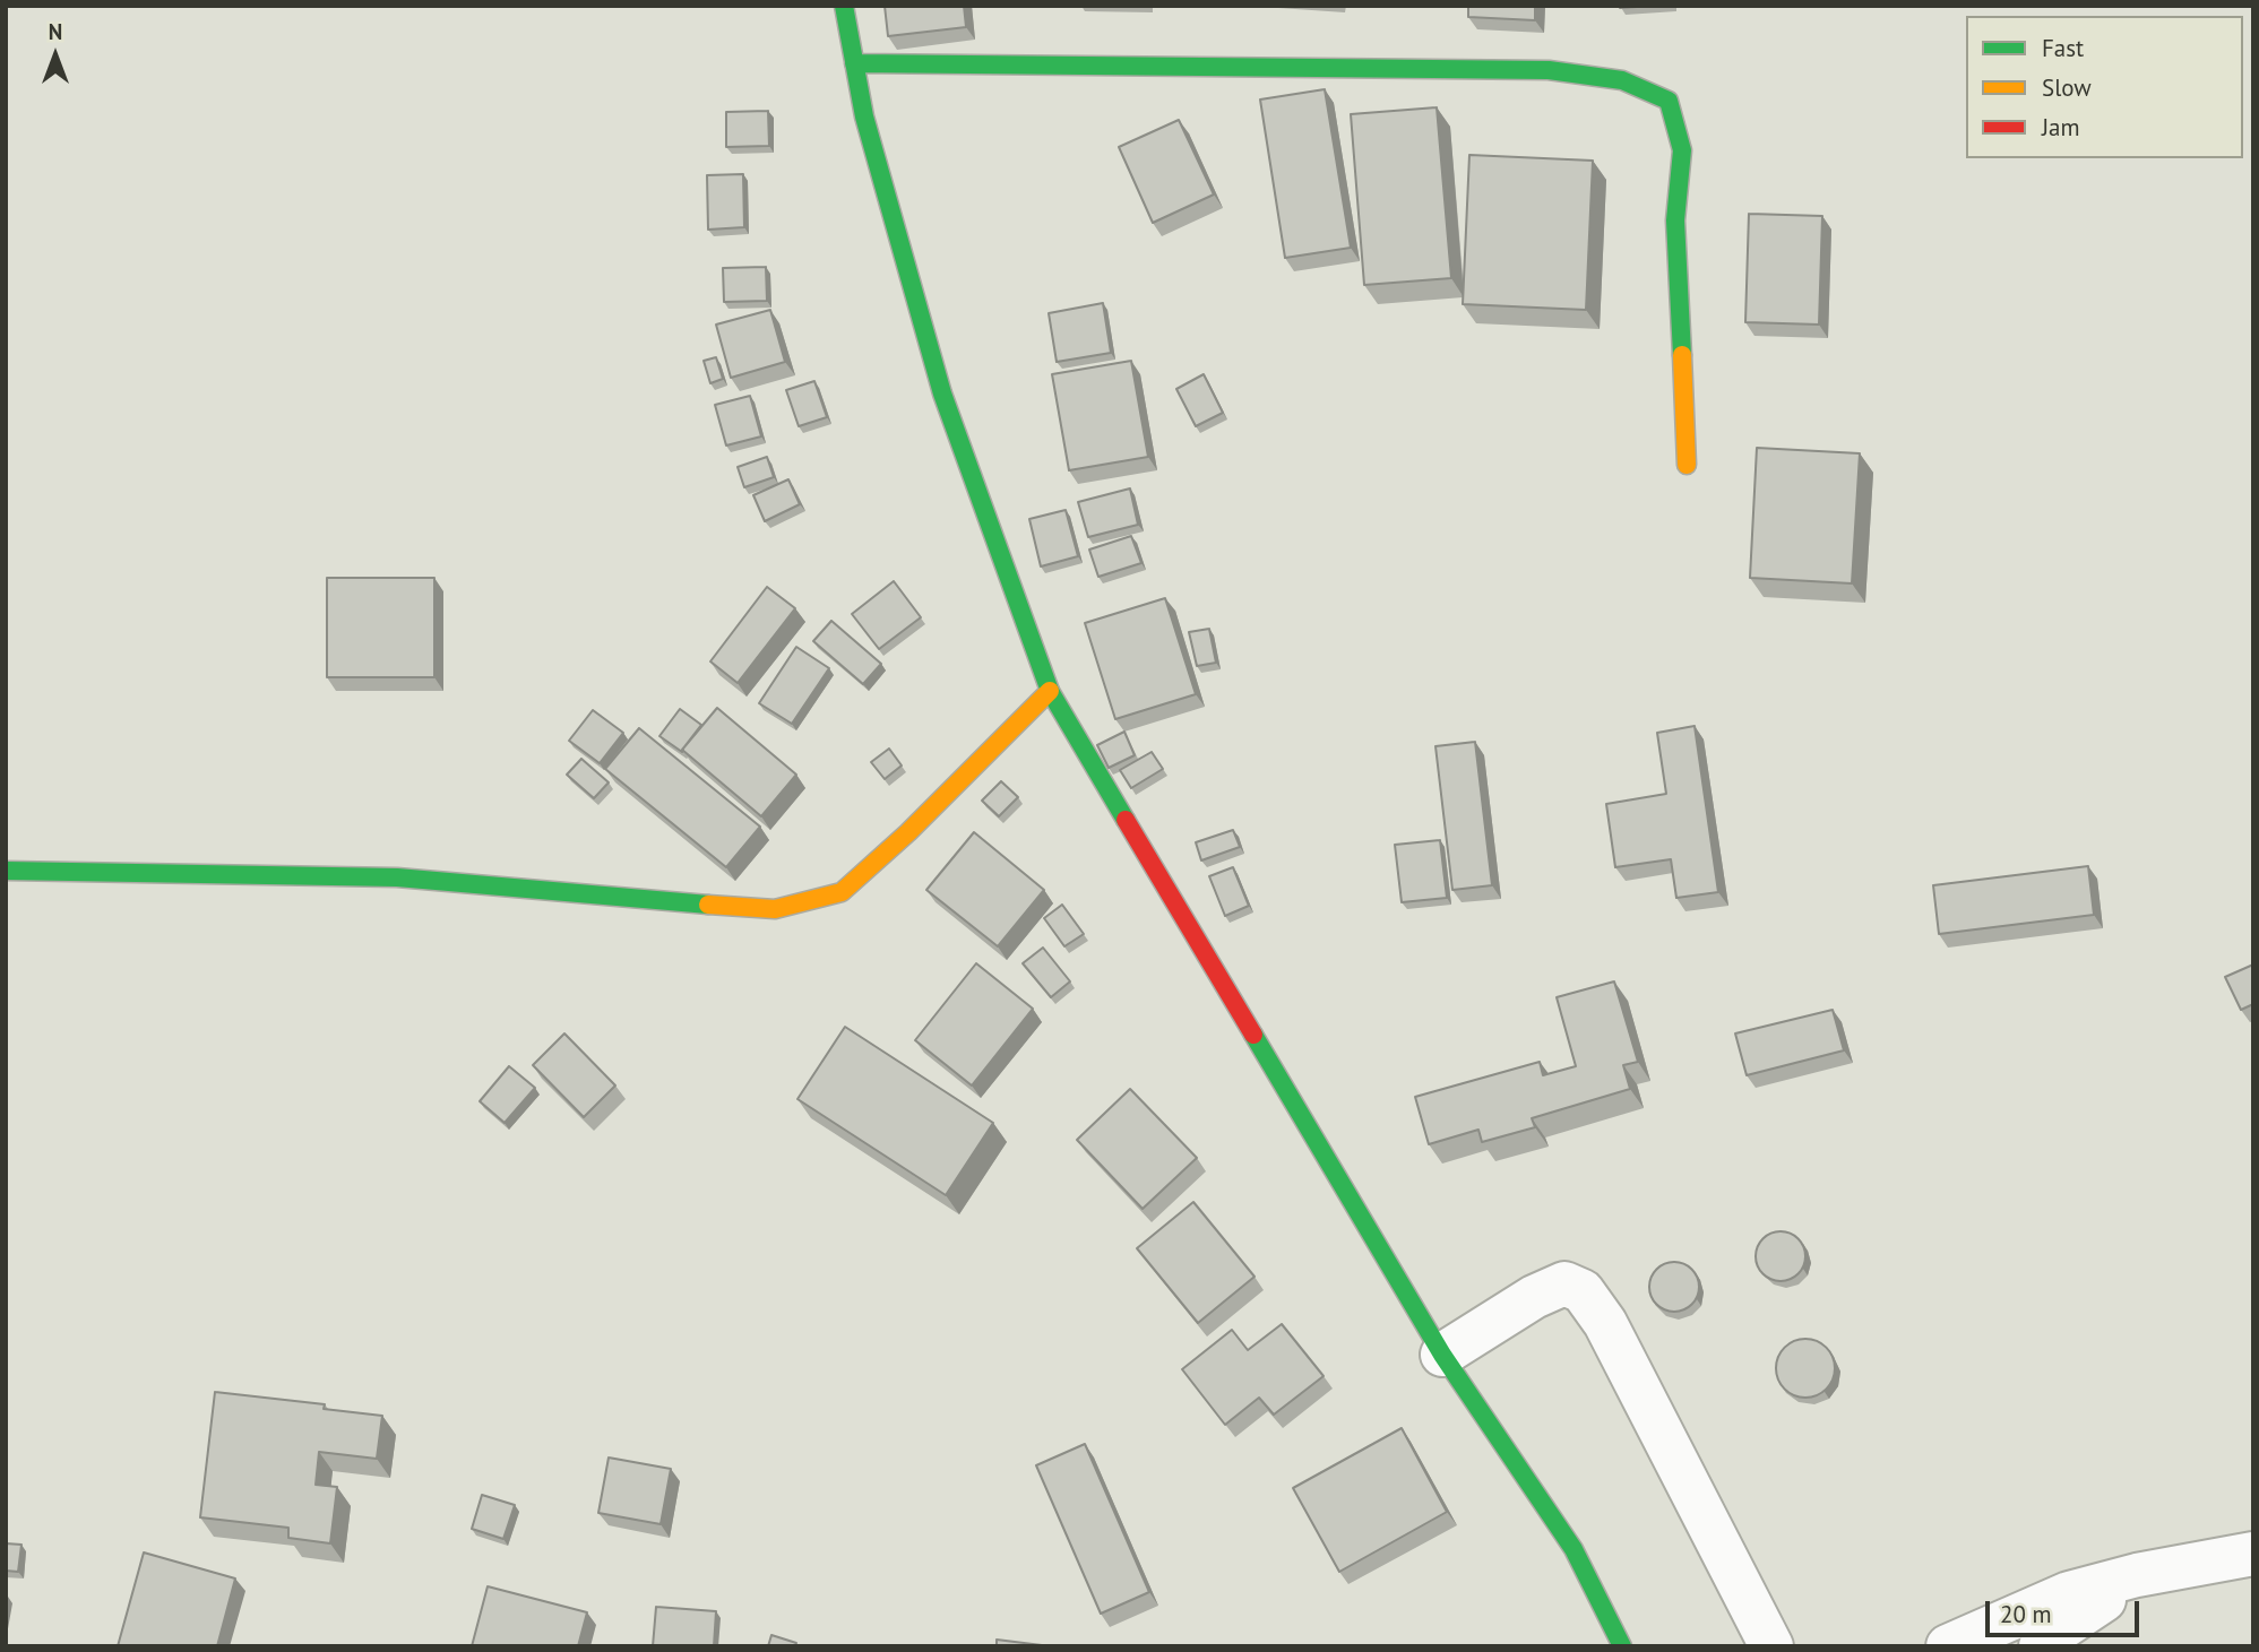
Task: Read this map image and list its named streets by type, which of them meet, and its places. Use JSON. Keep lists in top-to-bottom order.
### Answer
{
  "legend": ["Fast", "Slow", "Jam"],
  "scale_bar": "20 m",
  "north": "top"
}
